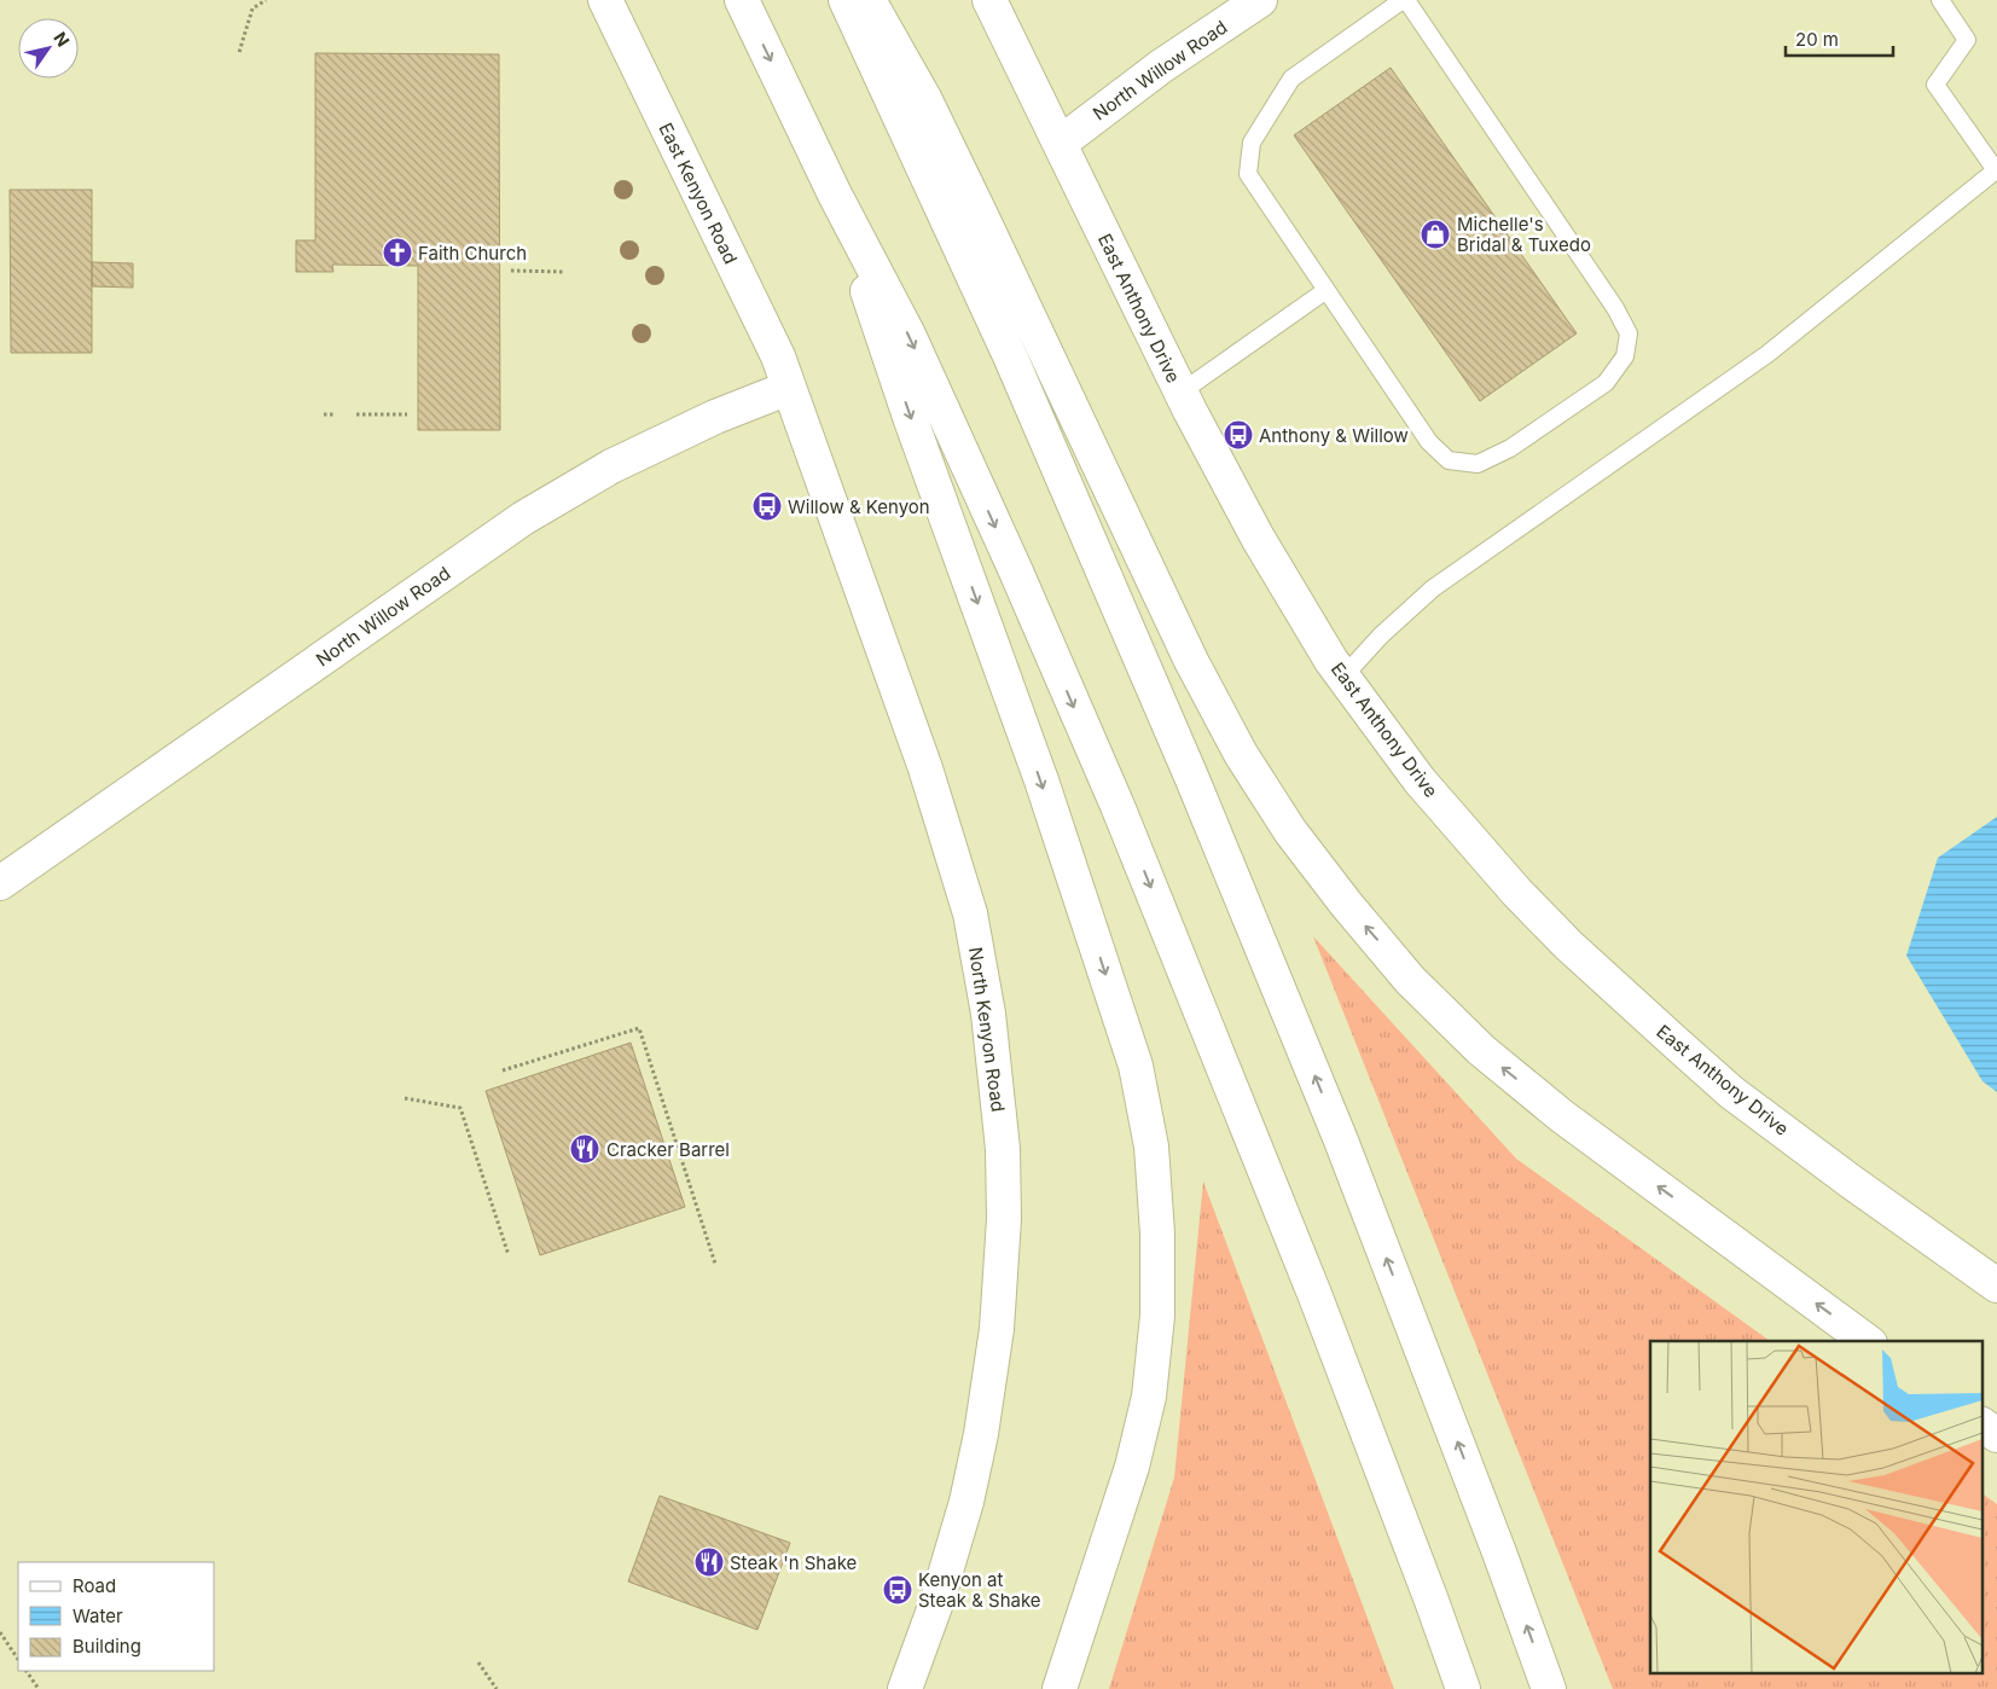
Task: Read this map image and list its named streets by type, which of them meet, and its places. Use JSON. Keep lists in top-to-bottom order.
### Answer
{
  "streets": {
    "main road": [
      "North Willow Road",
      "East Kenyon Road",
      "East Anthony Drive",
      "North Kenyon Road"
    ]
  },
  "crossings": [
    ["North Willow Road", "East Kenyon Road"],
    ["North Willow Road", "East Anthony Drive"],
    ["North Willow Road", "North Kenyon Road"],
    ["East Kenyon Road", "North Kenyon Road"]
  ],
  "places": {
    "shop": ["Michelle's Bridal & Tuxedo"],
    "church": ["Faith Church"],
    "bus stop": ["Anthony & Willow", "Willow & Kenyon", "Kenyon at Steak & Shake"],
    "restaurant": ["Cracker Barrel", "Steak 'n Shake"]
  },
  "legend": ["Road", "Water", "Building"],
  "scale_bar": "20 m",
  "north": "top right"
}
